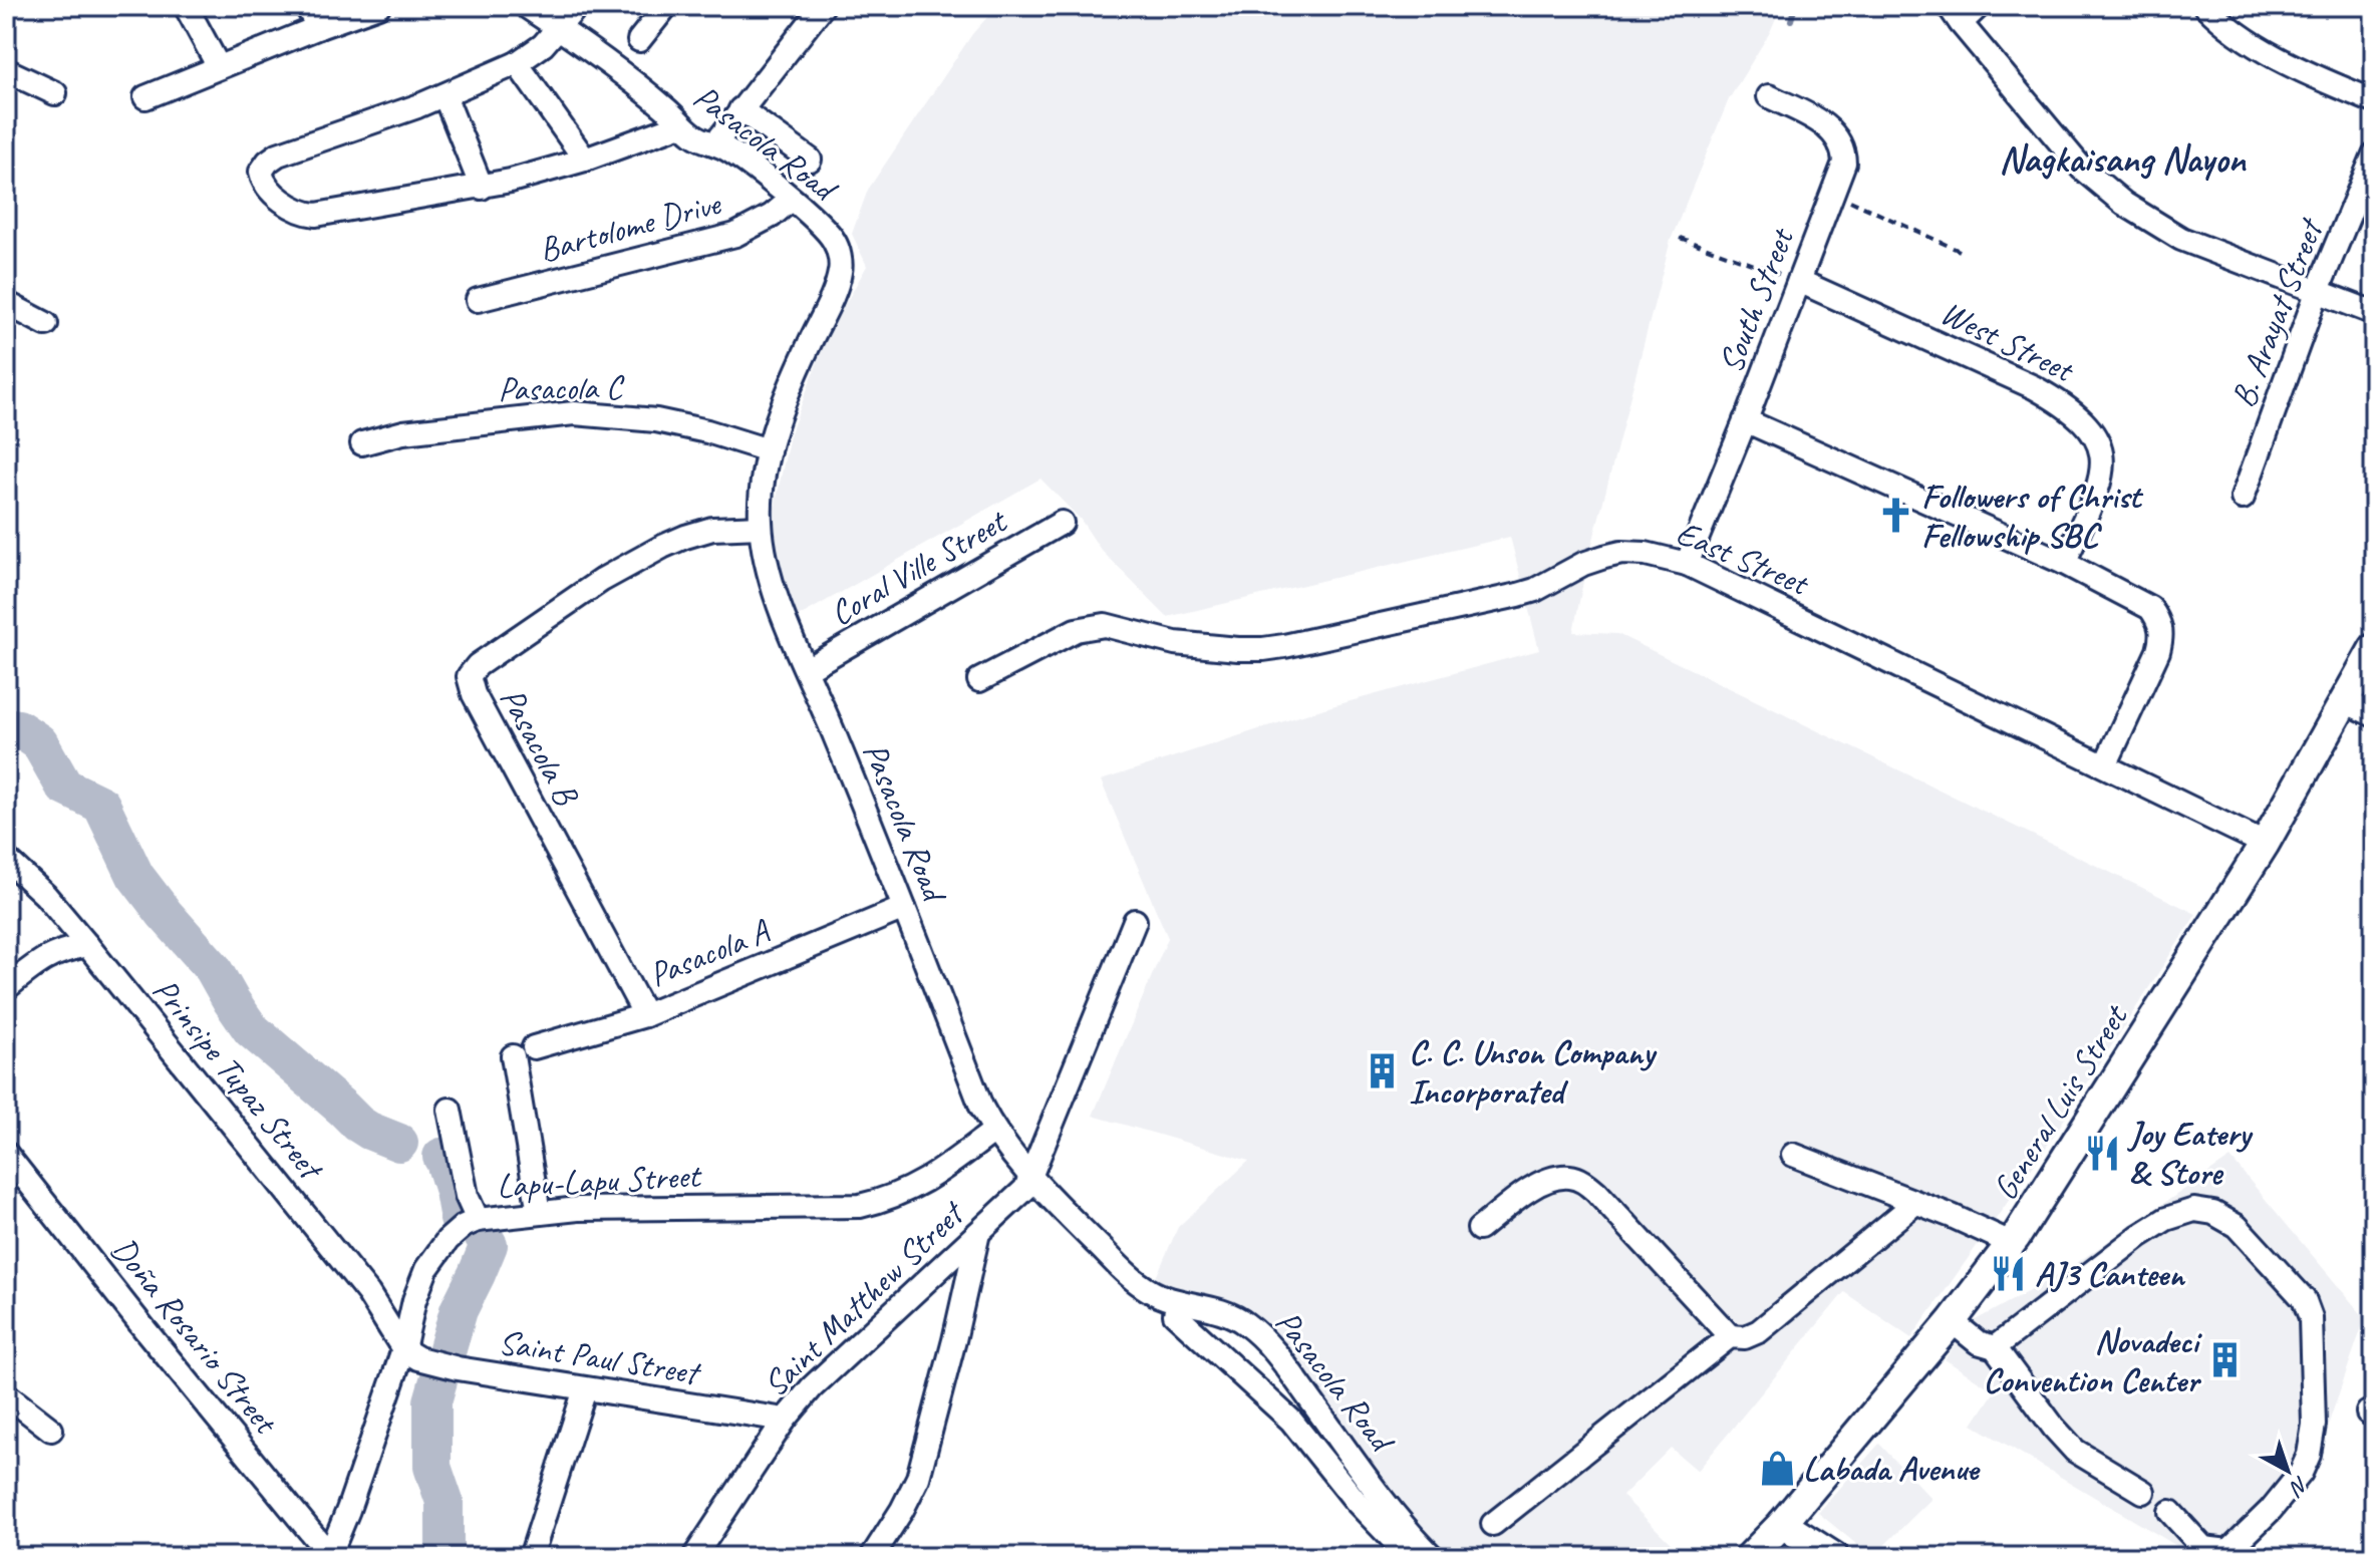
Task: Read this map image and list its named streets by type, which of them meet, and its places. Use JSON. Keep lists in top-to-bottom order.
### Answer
{
  "streets": {
    "main road": ["General Luis Street"],
    "street": [
      "Pasacola Road",
      "Bartolome Drive",
      "South Street",
      "B. Arayat Street",
      "West Street",
      "Pasacola C",
      "East Street",
      "Coral Ville Street",
      "Pasacola B",
      "Pasacola A",
      "Prinsipe Tupaz Street",
      "Lapu-Lapu Street",
      "Saint Matthew Street",
      "Doña Rosario Street",
      "Saint Paul Street"
    ]
  },
  "crossings": [
    ["Pasacola Road", "Bartolome Drive"],
    ["Pasacola Road", "Pasacola C"],
    ["Pasacola Road", "Coral Ville Street"],
    ["Pasacola Road", "Pasacola B"],
    ["Pasacola Road", "Pasacola A"],
    ["Pasacola Road", "Lapu-Lapu Street"],
    ["Pasacola Road", "Saint Matthew Street"],
    ["South Street", "West Street"],
    ["South Street", "East Street"],
    ["East Street", "General Luis Street"],
    ["Pasacola B", "Pasacola A"],
    ["Pasacola A", "Lapu-Lapu Street"],
    ["Prinsipe Tupaz Street", "Lapu-Lapu Street"],
    ["Prinsipe Tupaz Street", "Saint Paul Street"],
    ["Lapu-Lapu Street", "Doña Rosario Street"],
    ["Lapu-Lapu Street", "Saint Paul Street"],
    ["Saint Matthew Street", "Saint Paul Street"]
  ],
  "districts": ["Nagkaisang Nayon"],
  "places": {
    "church": ["Followers of Christ Fellowship SBC"],
    "building": ["C. C. Unson Company Incorporated", "Novadeci Convention Center"],
    "restaurant": ["Joy Eatery & Store", "AJ3 Canteen"],
    "shop": ["Labada Avenue"]
  },
  "north": "bottom right"
}
